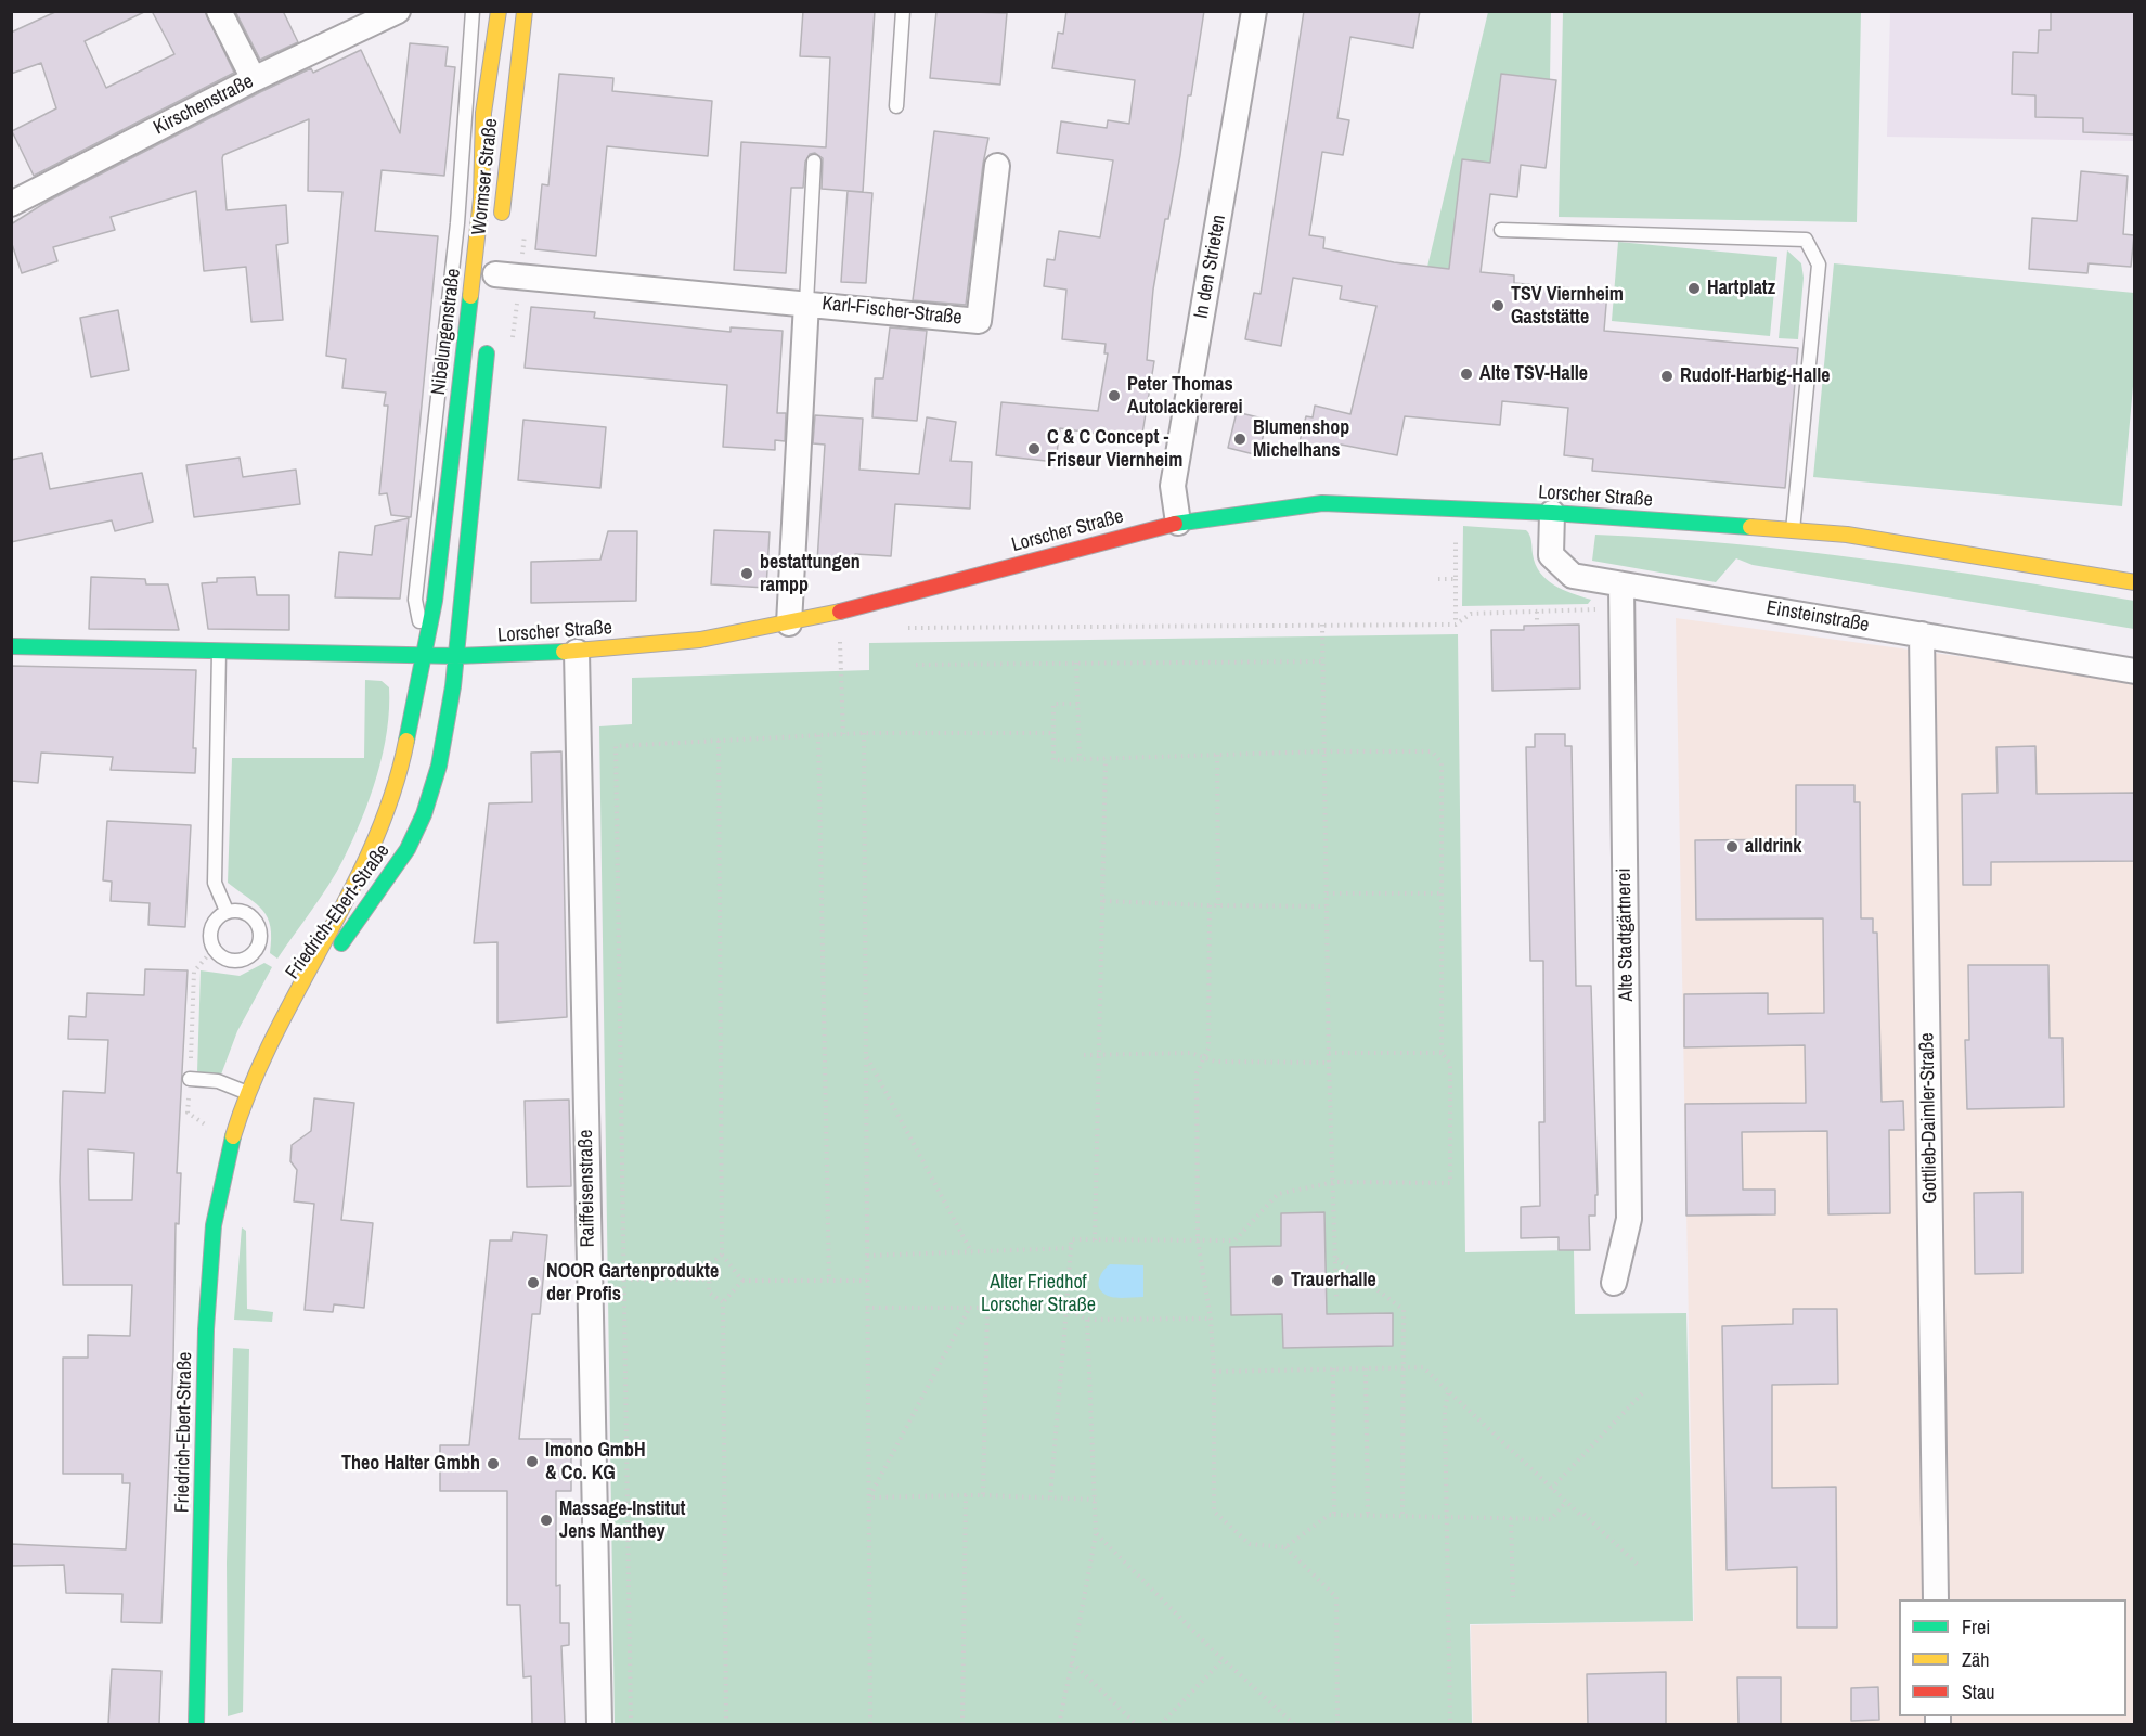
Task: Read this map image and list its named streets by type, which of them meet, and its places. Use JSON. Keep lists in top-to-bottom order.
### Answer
{
  "streets": {
    "street": [
      "Kirschenstraße",
      "Wormser Straße",
      "In den Strieten",
      "Karl-Fischer-Straße",
      "Nibelungenstraße",
      "Lorscher Straße",
      "Einsteinstraße",
      "Friedrich-Ebert-Straße",
      "Alte Stadtgärtnerei",
      "Gottlieb-Daimler-Straße",
      "Raiffeisenstraße"
    ]
  },
  "crossings": [
    ["In den Strieten", "Lorscher Straße"],
    ["Karl-Fischer-Straße", "Lorscher Straße"],
    ["Nibelungenstraße", "Lorscher Straße"],
    ["Nibelungenstraße", "Friedrich-Ebert-Straße"],
    ["Lorscher Straße", "Einsteinstraße"],
    ["Lorscher Straße", "Friedrich-Ebert-Straße"],
    ["Lorscher Straße", "Raiffeisenstraße"],
    ["Einsteinstraße", "Alte Stadtgärtnerei"],
    ["Einsteinstraße", "Gottlieb-Daimler-Straße"]
  ],
  "parks": ["Alter Friedhof Lorscher Straße"],
  "places": [
    "Hartplatz",
    "TSV Viernheim Gaststätte",
    "Alte TSV-Halle",
    "Rudolf-Harbig-Halle",
    "Peter Thomas Autolackiererei",
    "Blumenshop Michelhans",
    "C & C Concept - Friseur Viernheim",
    "bestattungen rampp",
    "alldrink",
    "Trauerhalle",
    "NOOR Gartenprodukte der Profis",
    "Imono GmbH & Co. KG",
    "Theo Halter Gmbh",
    "Massage-Institut Jens Manthey"
  ],
  "legend": ["Frei", "Zäh", "Stau"]
}
